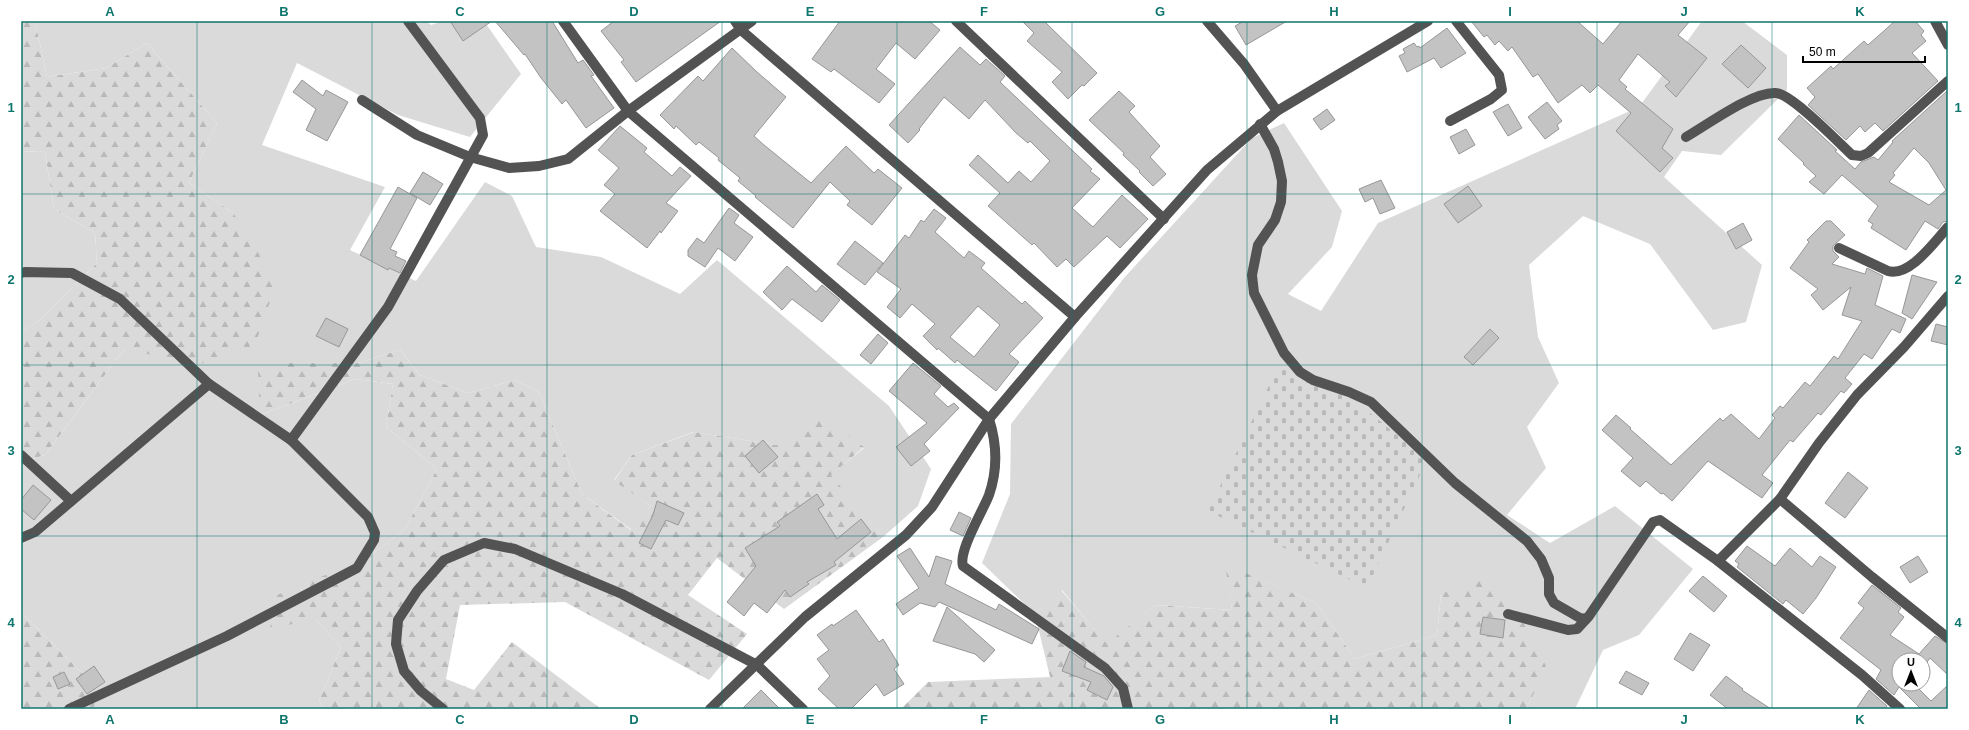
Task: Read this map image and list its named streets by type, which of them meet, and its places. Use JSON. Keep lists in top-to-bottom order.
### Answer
{
  "scale_bar": "50 m",
  "north": "top",
  "grid": {
    "columns": [
      "A",
      "B",
      "C",
      "D",
      "E",
      "F",
      "G",
      "H",
      "I",
      "J",
      "K"
    ],
    "rows": [
      "1",
      "2",
      "3",
      "4"
    ]
  }
}
